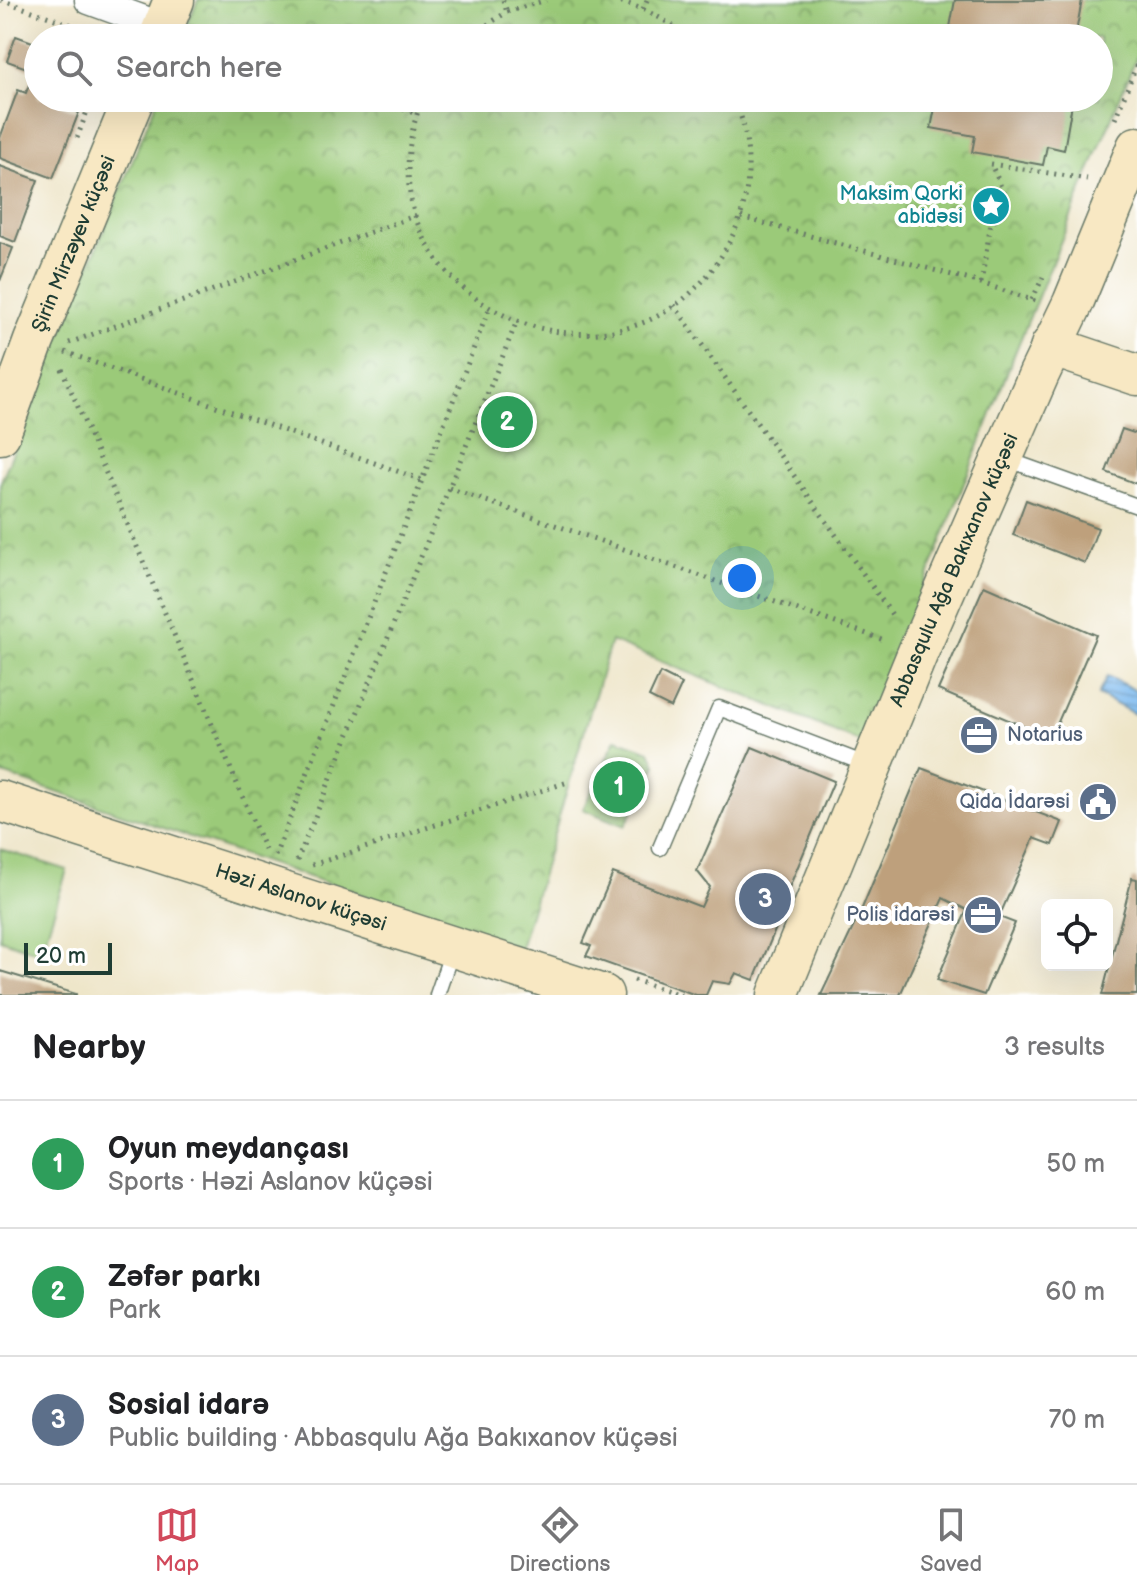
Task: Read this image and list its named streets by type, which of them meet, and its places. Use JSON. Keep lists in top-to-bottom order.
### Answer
{
  "streets": {
    "street": ["Şirin Mirzəyev küçəsi", "Abbasqulu Ağa Bakıxanov küçəsi", "Həzi Aslanov küçəsi"]
  },
  "places": {
    "place": ["Maksim Qorki abidəsi"],
    "office": ["Notarius", "Polis idarəsi"],
    "public building": ["Qida İdarəsi"]
  },
  "scale_bar": "20 m",
  "page": {
    "search": "Search here",
    "pins": ["2", "1", "3"],
    "scale": "20 m",
    "heading": ["Nearby", "3 results"],
    "list": [
      {
        "mark": "1",
        "name": "Oyun meydançası",
        "note": "Sports · Həzi Aslanov küçəsi",
        "value": "50 m"
      },
      {
        "mark": "2",
        "name": "Zəfər parkı",
        "note": "Park",
        "value": "60 m"
      },
      {
        "mark": "3",
        "name": "Sosial idarə",
        "note": "Public building · Abbasqulu Ağa Bakıxanov küçəsi",
        "value": "70 m"
      }
    ],
    "nav": ["Map", "Directions", "Saved"]
  }
}
